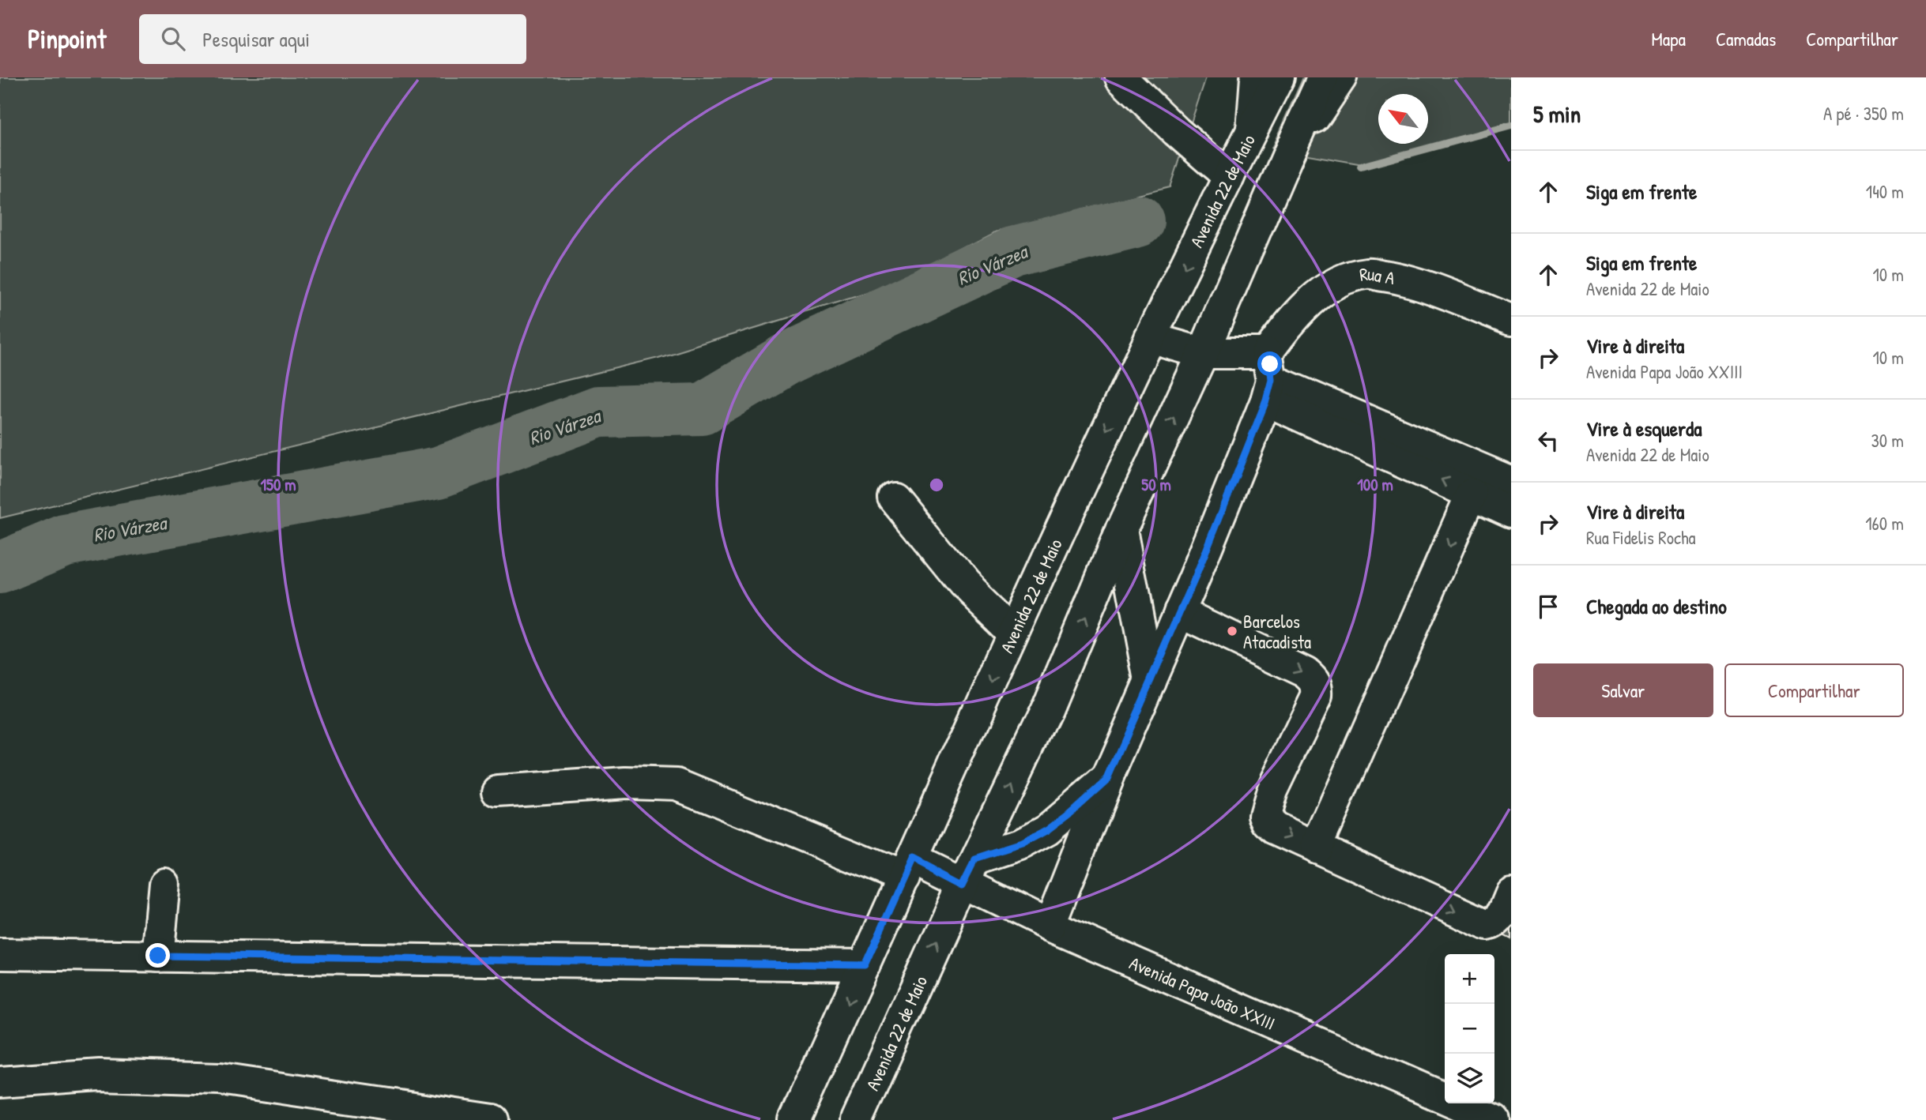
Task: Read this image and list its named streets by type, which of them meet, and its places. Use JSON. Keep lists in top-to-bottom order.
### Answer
{
  "streets": {
    "main road": ["Avenida 22 de Maio", "Rua A", "Avenida Papa João XXIII"]
  },
  "crossings": [
    ["Avenida 22 de Maio", "Avenida Papa João XXIII"],
    ["Rua A", "Avenida Papa João XXIII"]
  ],
  "water": ["Rio Várzea"],
  "places": ["Barcelos Atacadista"],
  "north": "top left",
  "page": {
    "header": "Pinpoint",
    "search": "Pesquisar aqui",
    "nav": ["Mapa", "Camadas", "Compartilhar"],
    "heading": ["5 min", "A pé · 350 m"],
    "list": [
      ["Siga em frente", "140 m"],
      ["Siga em frente", "Avenida 22 de Maio", "10 m"],
      ["Vire à direita", "Avenida Papa João XXIII", "10 m"],
      ["Vire à esquerda", "Avenida 22 de Maio", "30 m"],
      ["Vire à direita", "Rua Fidelis Rocha", "160 m"],
      "Chegada ao destino"
    ],
    "buttons": ["Salvar", "Compartilhar"],
    "map_buttons": ["+", "−"]
  },
  "rings": ["50 m", "100 m", "150 m"]
}
